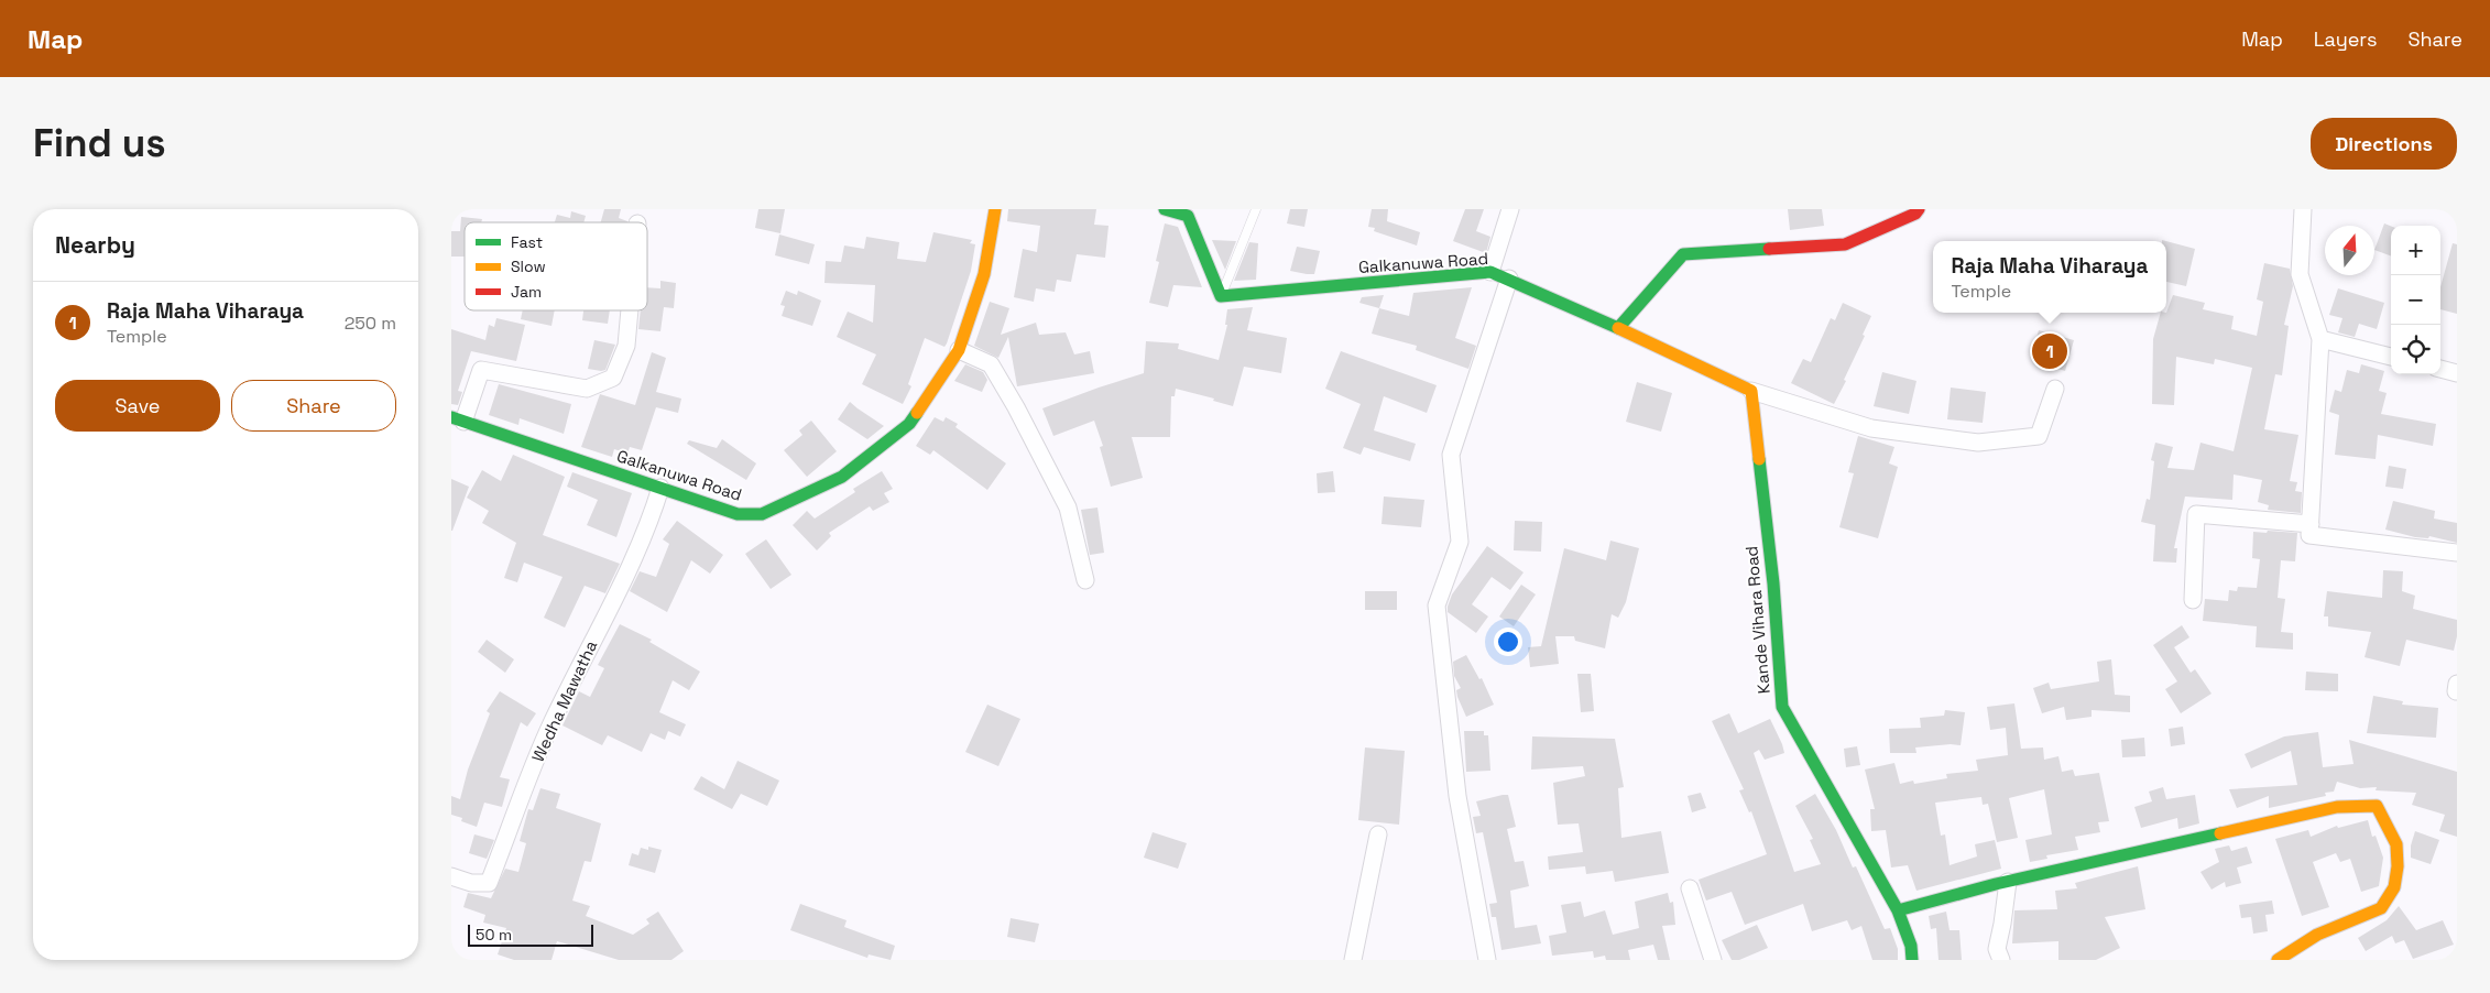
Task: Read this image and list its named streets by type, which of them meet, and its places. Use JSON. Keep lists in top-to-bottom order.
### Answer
{
  "streets": {
    "street": ["Galkanuwa Road", "Kande Vihara Road", "Wedha Mawatha"]
  },
  "crossings": [
    ["Galkanuwa Road", "Wedha Mawatha"]
  ],
  "legend": ["Fast", "Slow", "Jam"],
  "scale_bar": "50 m",
  "north": "top",
  "page": {
    "header": "Map",
    "nav": ["Map", "Layers", "Share"],
    "buttons": [
      "Directions",
      ["Save", "Share"]
    ],
    "title": "Find us",
    "heading": "Nearby",
    "map_buttons": ["+", "−"],
    "popup": ["Raja Maha Viharaya", "Temple"],
    "list": [
      {
        "mark": "1",
        "name": "Raja Maha Viharaya",
        "note": "Temple",
        "value": "250 m"
      }
    ],
    "pins": "1",
    "scale": "50 m"
  }
}
